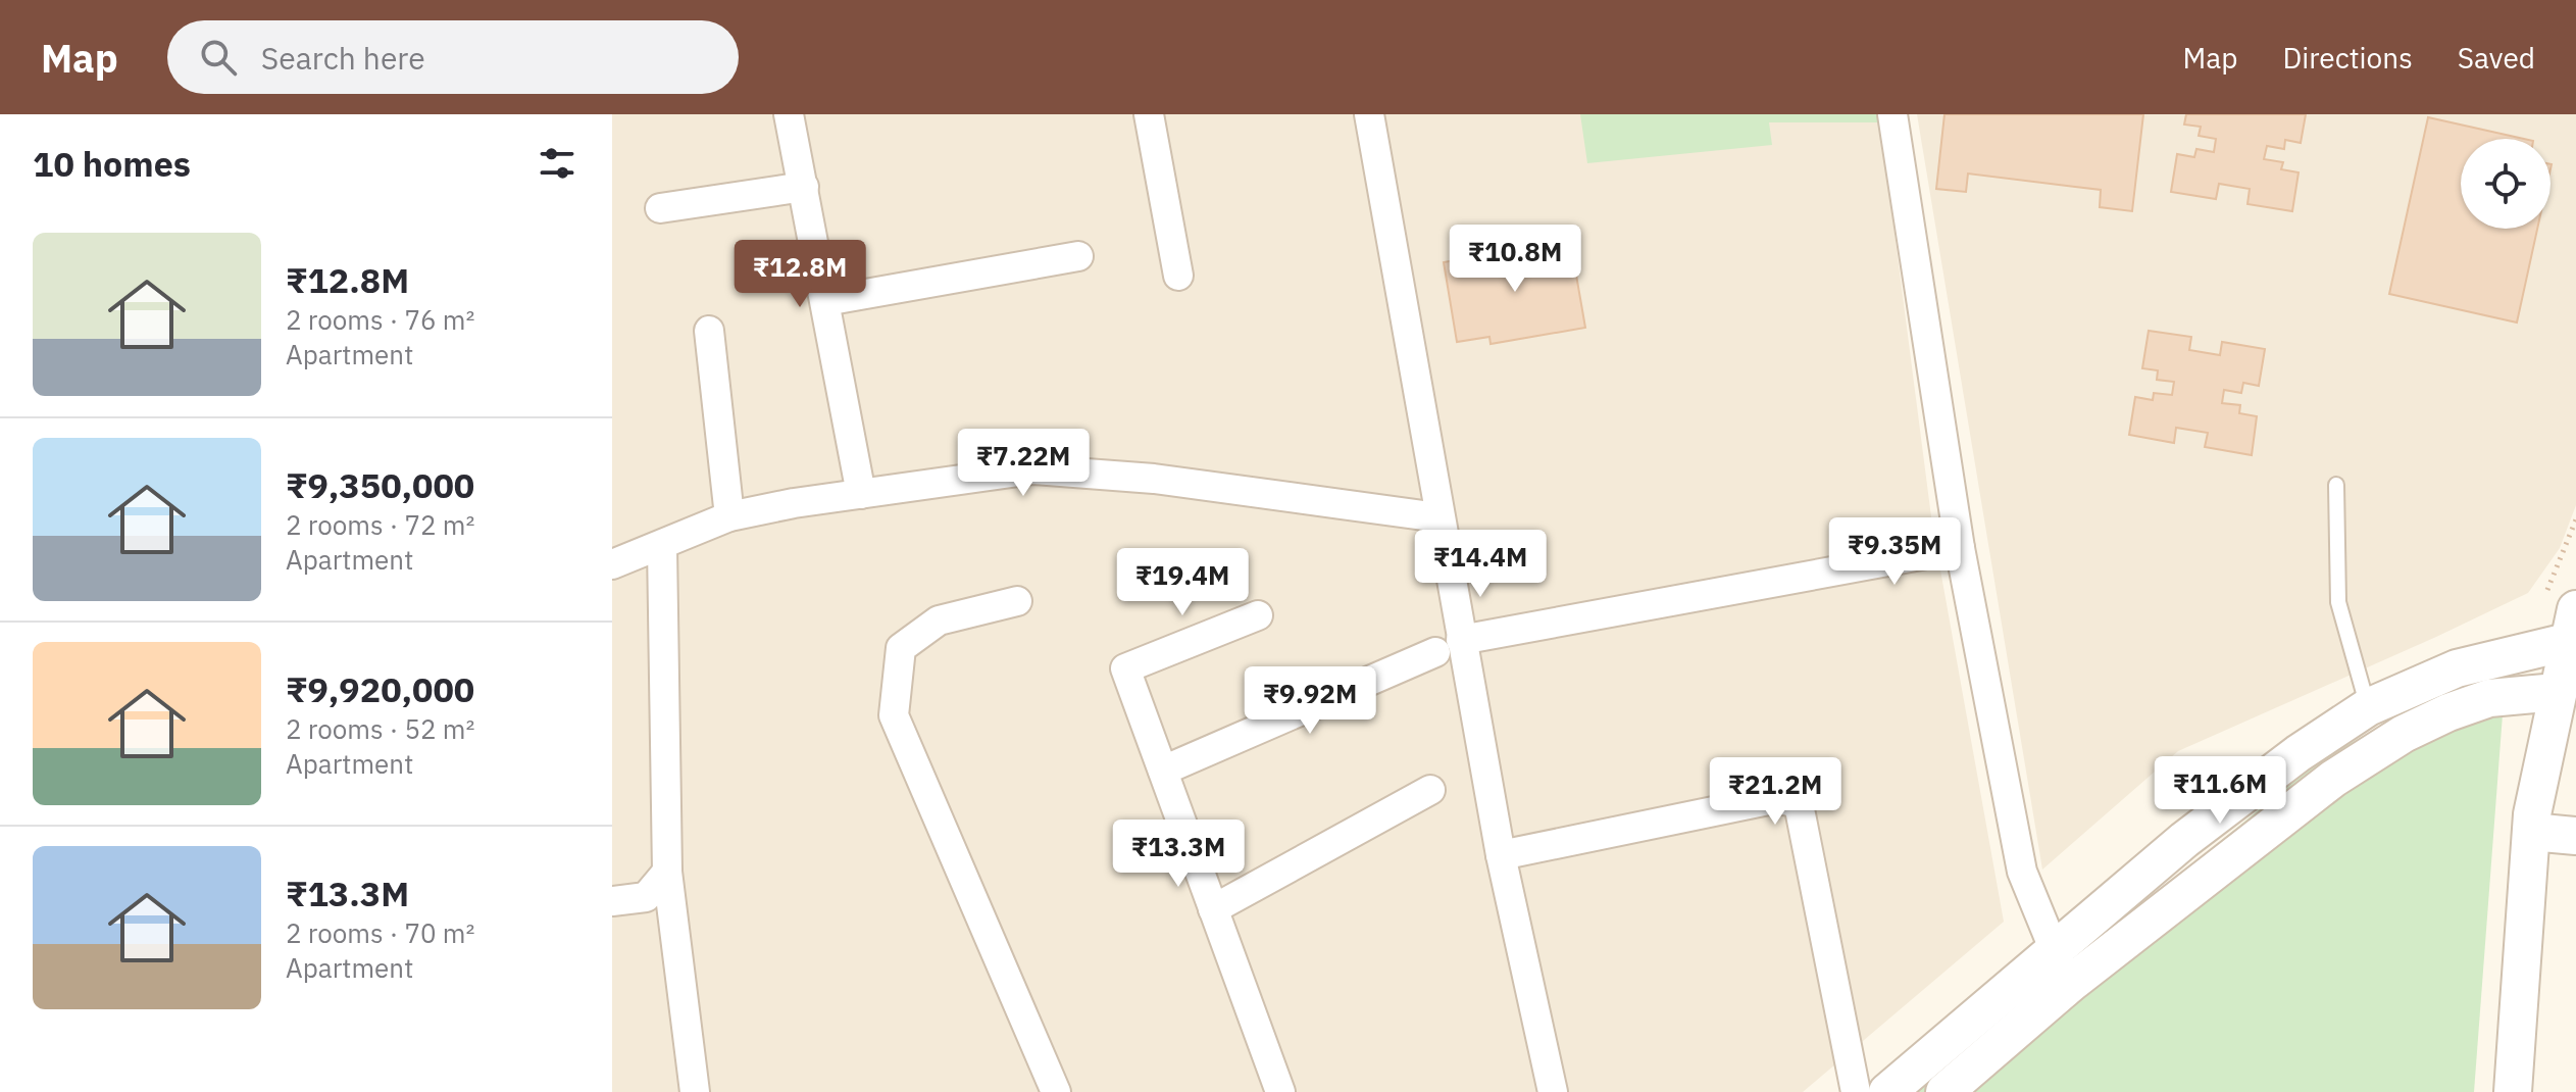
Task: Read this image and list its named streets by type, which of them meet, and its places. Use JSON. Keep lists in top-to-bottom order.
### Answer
{
  "page": {
    "header": "Map",
    "search": "Search here",
    "nav": ["Map", "Directions", "Saved"],
    "heading": "10 homes",
    "list": [
      {
        "name": "₹12.8M",
        "note": "2 rooms · 76 m² · Apartment"
      },
      {
        "name": "₹9,350,000",
        "note": "2 rooms · 72 m² · Apartment"
      },
      {
        "name": "₹9,920,000",
        "note": "2 rooms · 52 m² · Apartment"
      },
      {
        "name": "₹13.3M",
        "note": "2 rooms · 70 m² · Apartment"
      }
    ],
    "price": [
      "₹10.8M",
      "₹12.8M",
      "₹7.22M",
      "₹9.35M",
      "₹14.4M",
      "₹19.4M",
      "₹9.92M",
      "₹11.6M",
      "₹21.2M",
      "₹13.3M"
    ]
  }
}
